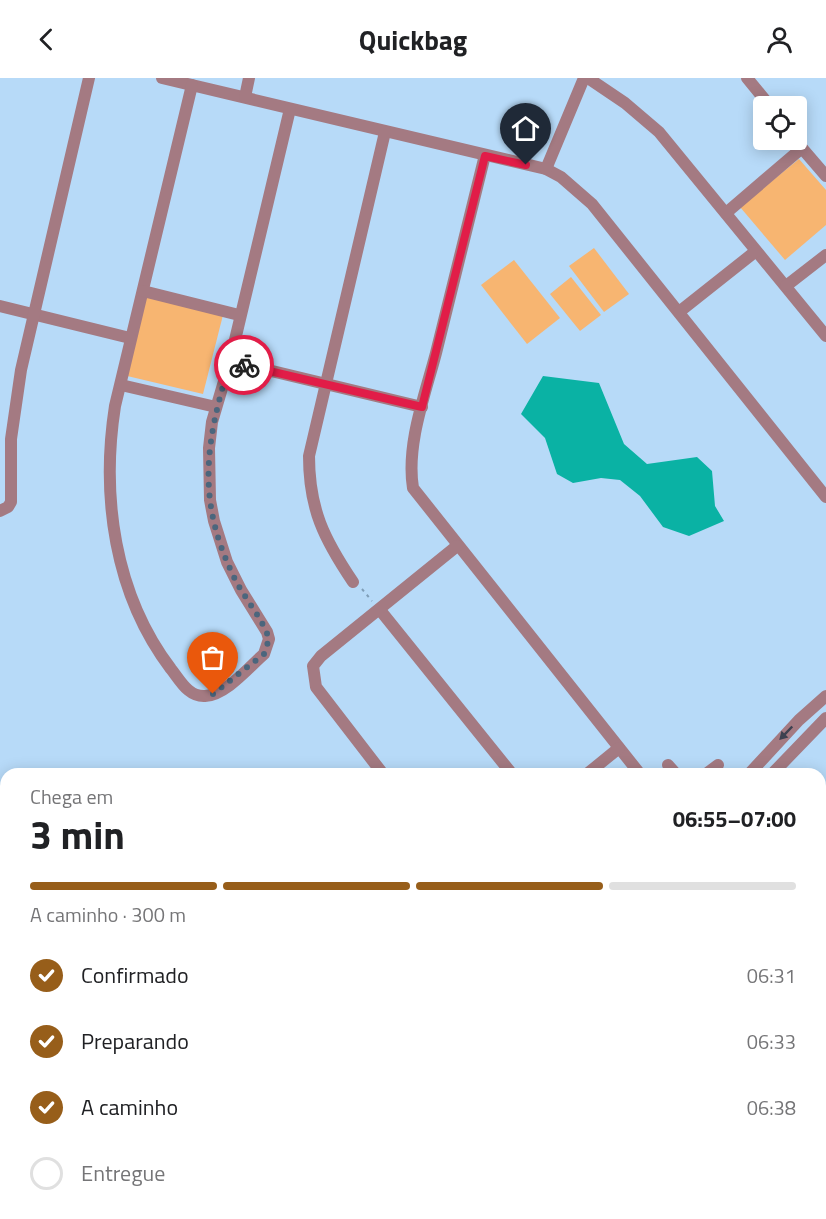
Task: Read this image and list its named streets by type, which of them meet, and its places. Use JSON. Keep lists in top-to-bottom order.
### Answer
{
  "page": {
    "header": "Quickbag",
    "heading": ["3 min", "Chega em", "06:55–07:00"],
    "bar": "A caminho · 300 m",
    "list": [
      ["Confirmado", "06:31"],
      ["Preparando", "06:33"],
      ["A caminho", "06:38"],
      "Entregue"
    ]
  }
}
